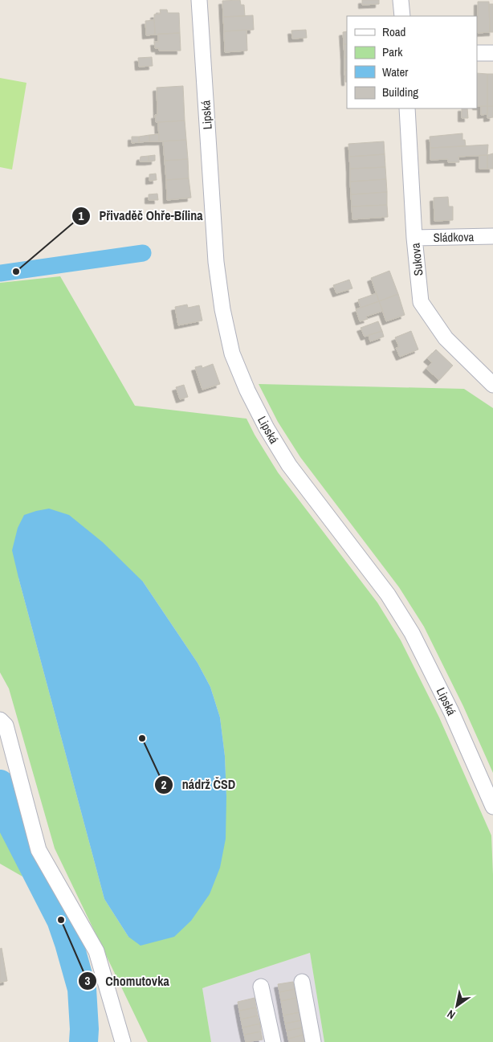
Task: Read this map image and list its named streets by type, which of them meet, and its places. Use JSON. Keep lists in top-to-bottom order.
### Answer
{
  "streets": {
    "street": ["Lipská", "Sládkova", "Sukova"]
  },
  "crossings": [
    ["Sládkova", "Sukova"]
  ],
  "places": ["Přivaděč Ohře-Bílina", "nádrž ČSD", "Chomutovka"],
  "legend": [
    "Road",
    "Park",
    "Water",
    "Building"
  ],
  "north": "bottom left"
}
